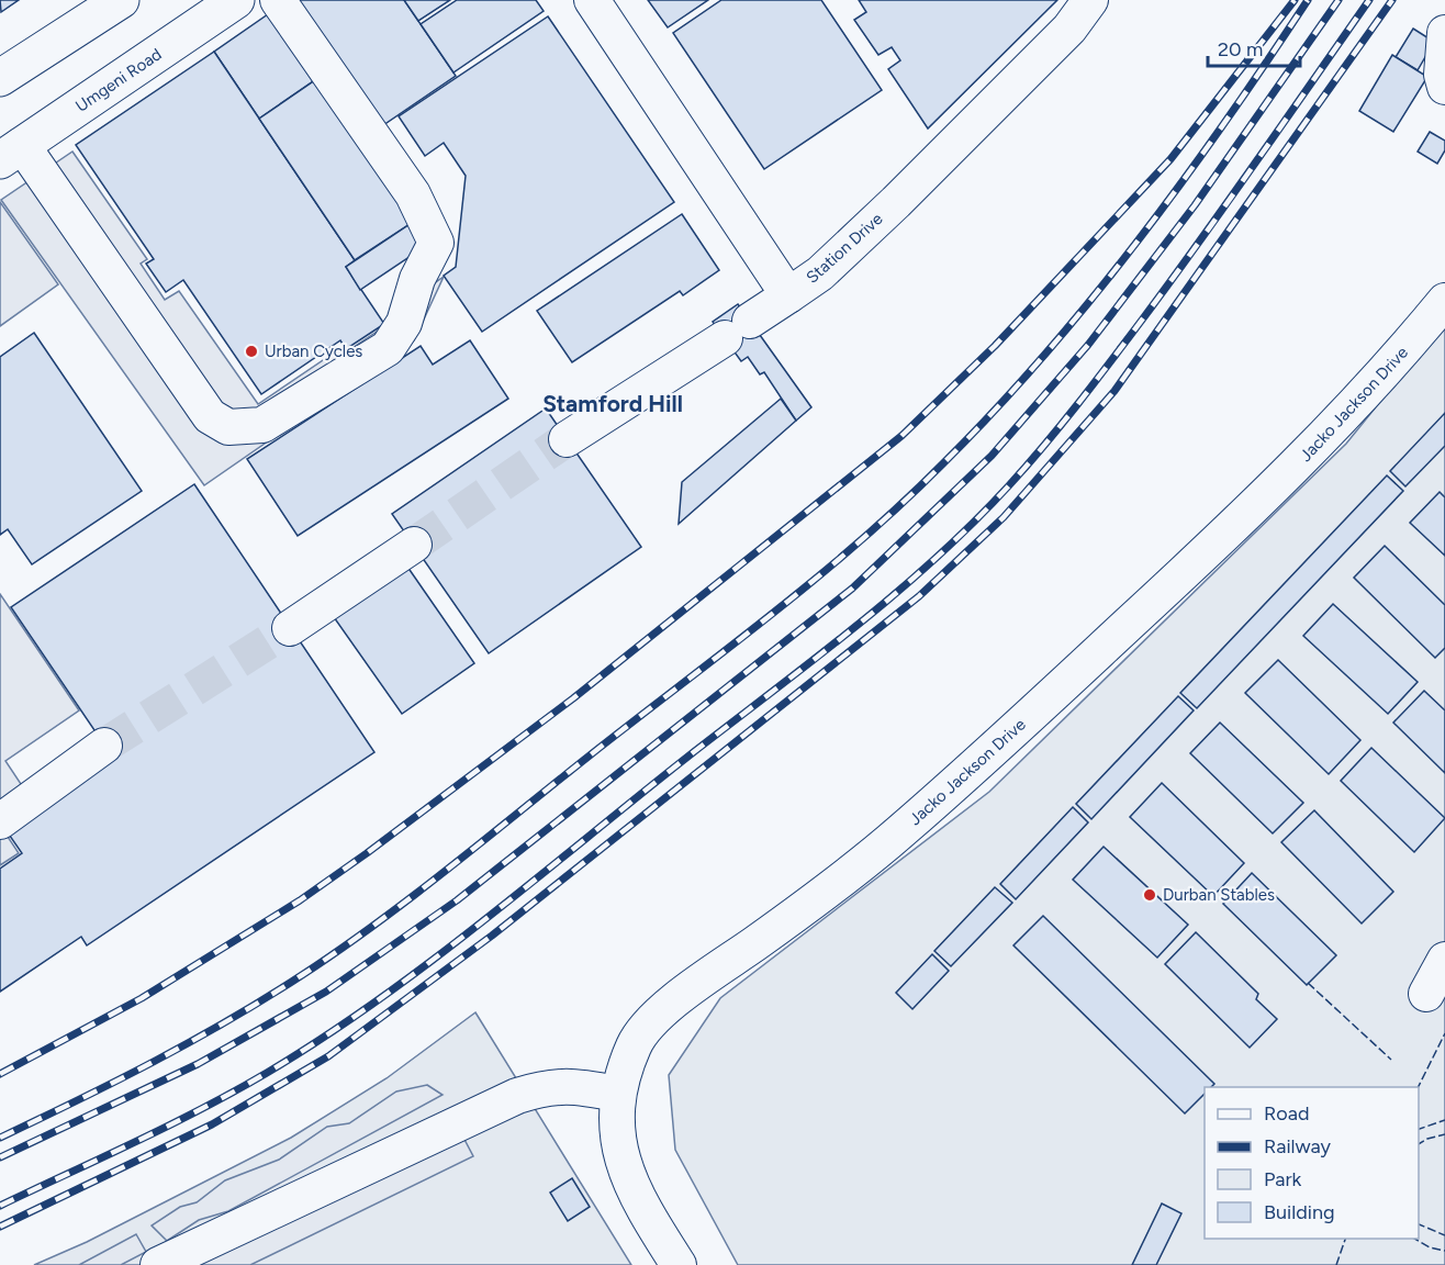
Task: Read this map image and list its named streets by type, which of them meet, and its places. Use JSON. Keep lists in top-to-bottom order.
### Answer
{
  "streets": {
    "main road": ["Umgeni Road"],
    "street": ["Station Drive", "Jacko Jackson Drive"]
  },
  "districts": ["Stamford Hill"],
  "places": ["Urban Cycles", "Durban Stables"],
  "legend": [
    "Road",
    "Railway",
    "Park",
    "Building"
  ],
  "scale_bar": "20 m"
}
